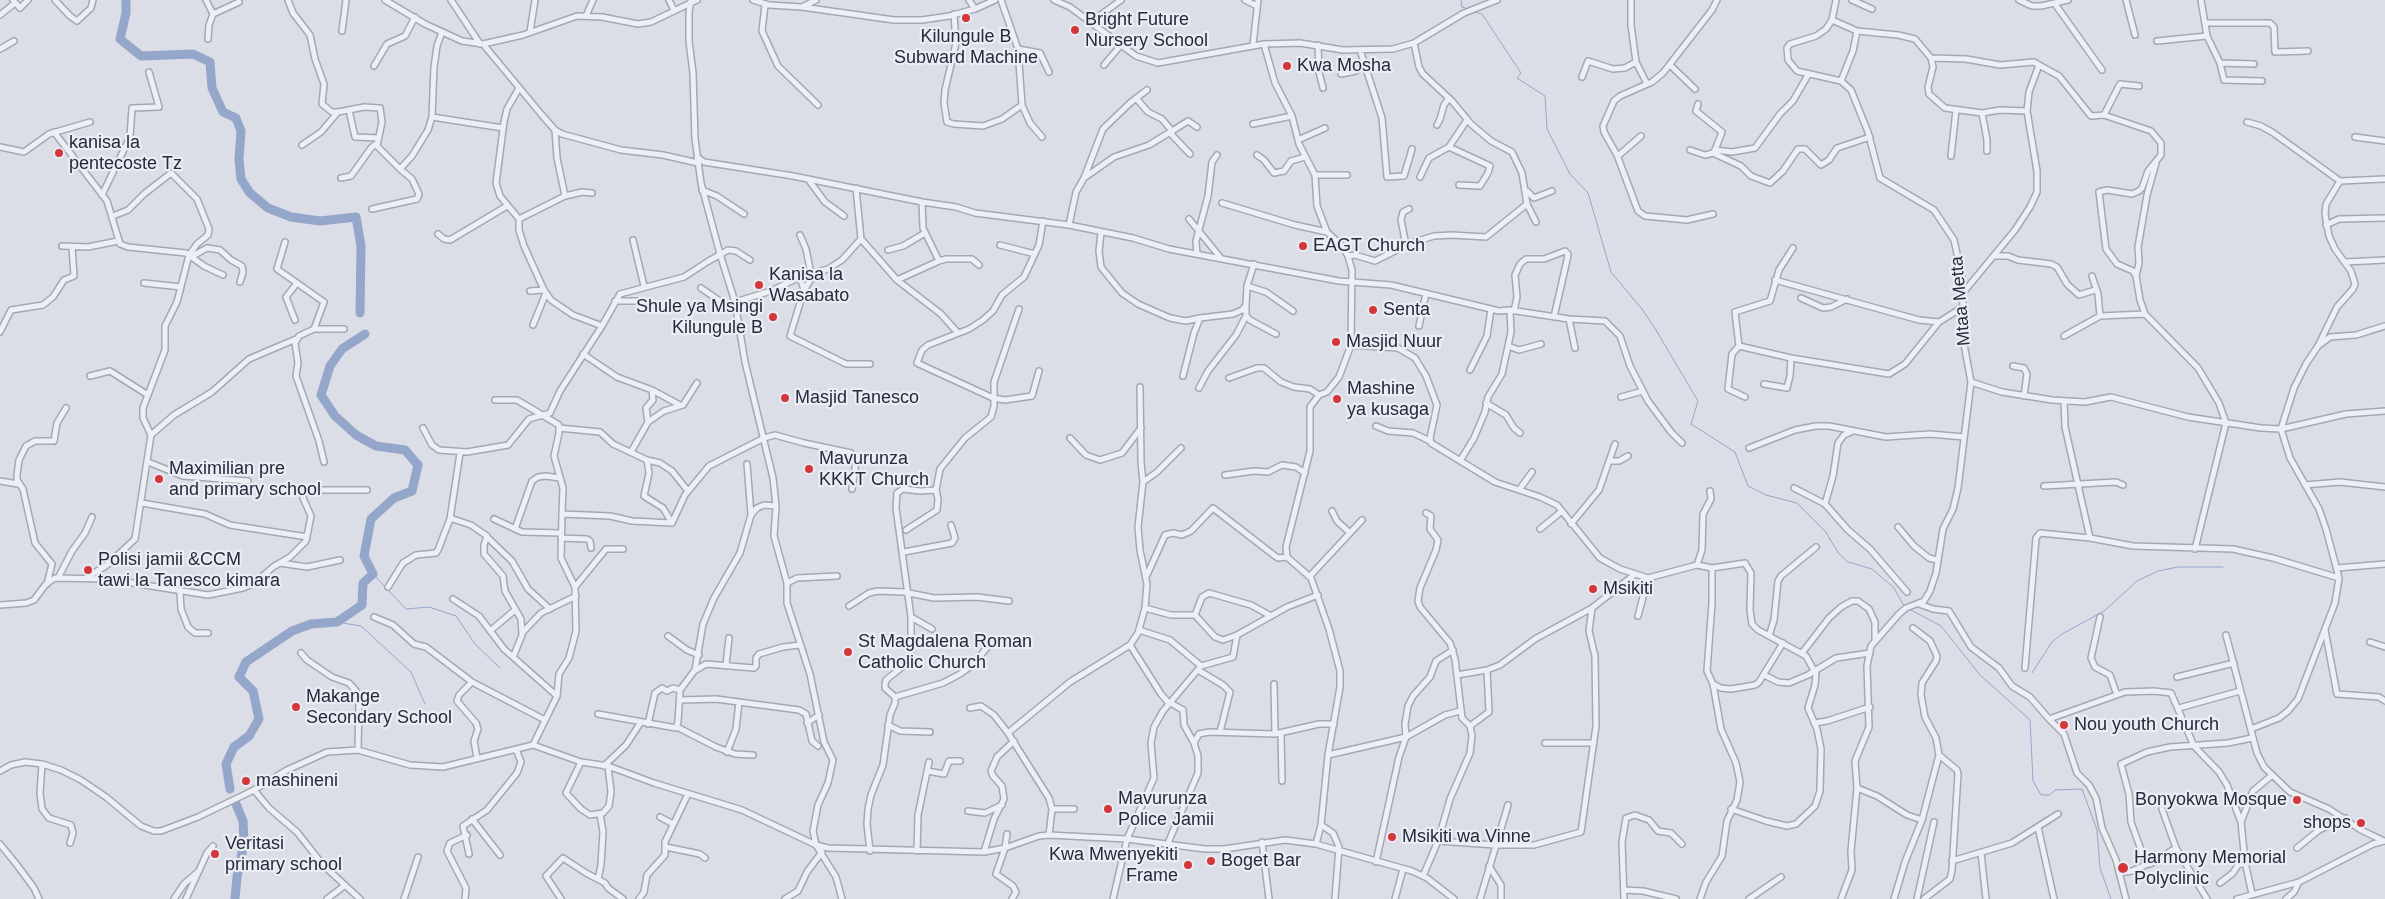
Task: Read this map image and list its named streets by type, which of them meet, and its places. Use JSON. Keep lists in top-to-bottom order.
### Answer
{
  "streets": {
    "street": ["Mtaa Metta"]
  },
  "places": [
    "Kilungule B Subward Machine",
    "Bright Future Nursery School",
    "Kwa Mosha",
    "kanisa la pentecoste Tz",
    "EAGT Church",
    "Kanisa la Wasabato",
    "Senta",
    "Shule ya Msingi Kilungule B",
    "Masjid Nuur",
    "Masjid Tanesco",
    "Mashine ya kusaga",
    "Mavurunza KKKT Church",
    "Maximilian pre and primary school",
    "Polisi jamii &CCM tawi la Tanesco kimara",
    "Msikiti",
    "St Magdalena Roman Catholic Church",
    "Makange Secondary School",
    "Nou youth Church",
    "mashineni",
    "Bonyokwa Mosque",
    "Mavurunza Police Jamii",
    "shops",
    "Msikiti wa Vinne",
    "Veritasi primary school",
    "Boget Bar",
    "Kwa Mwenyekiti Frame",
    "Harmony Memorial Polyclinic"
  ]
}
